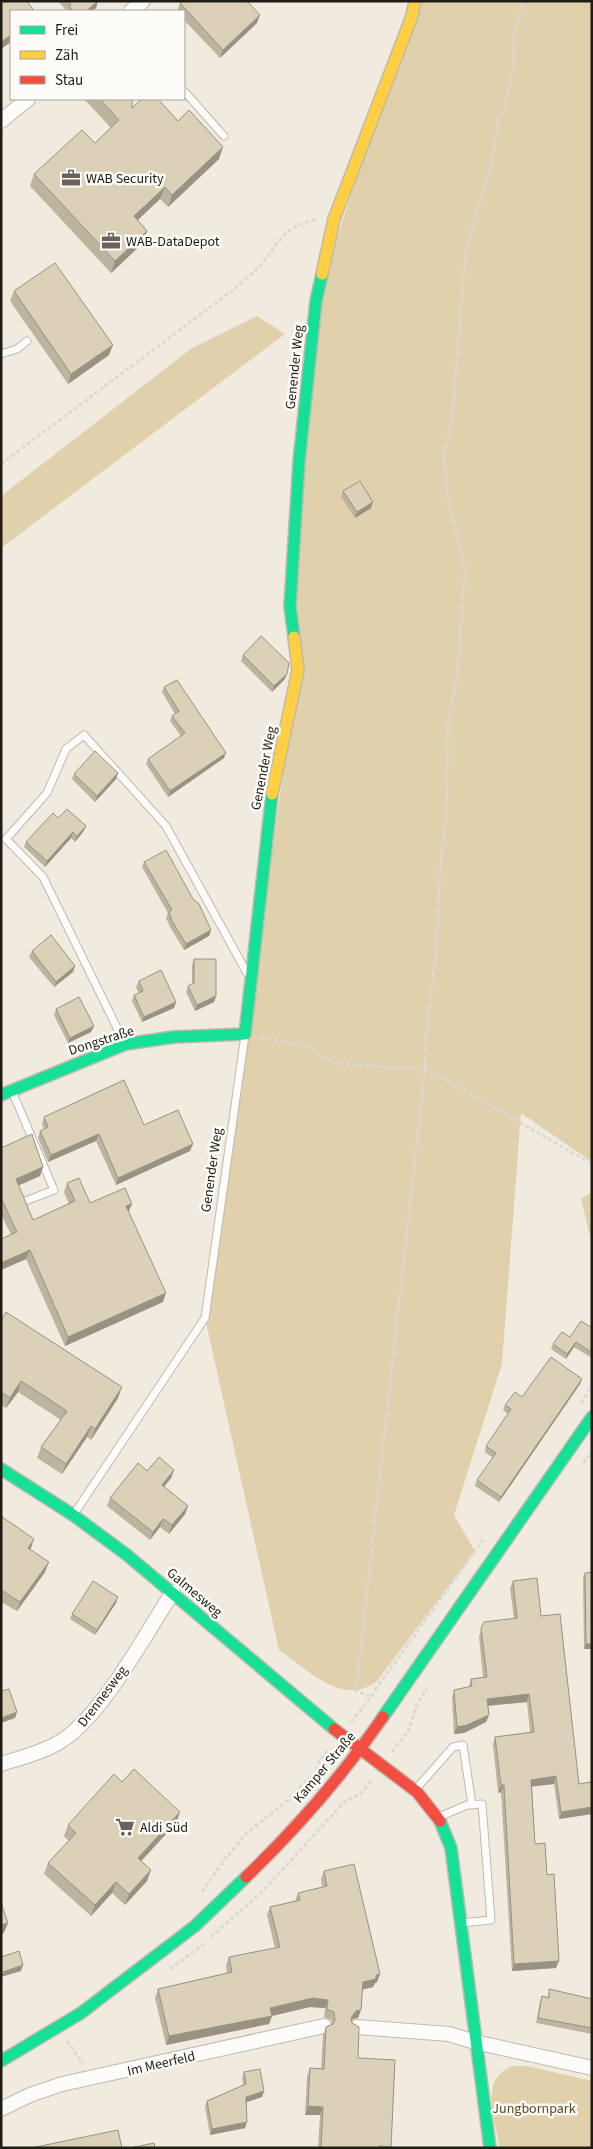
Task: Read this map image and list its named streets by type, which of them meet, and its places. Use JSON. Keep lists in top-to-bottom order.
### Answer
{
  "streets": {
    "street": [
      "Genender Weg",
      "Dongstraße",
      "Galmesweg",
      "Drennesweg",
      "Kamper Straße",
      "Im Meerfeld"
    ]
  },
  "crossings": [
    ["Genender Weg", "Dongstraße"],
    ["Genender Weg", "Galmesweg"],
    ["Galmesweg", "Drennesweg"],
    ["Galmesweg", "Kamper Straße"]
  ],
  "parks": ["Jungbornpark"],
  "places": {
    "office": ["WAB Security", "WAB-DataDepot"],
    "supermarket": ["Aldi Süd"]
  },
  "legend": ["Frei", "Zäh", "Stau"]
}
